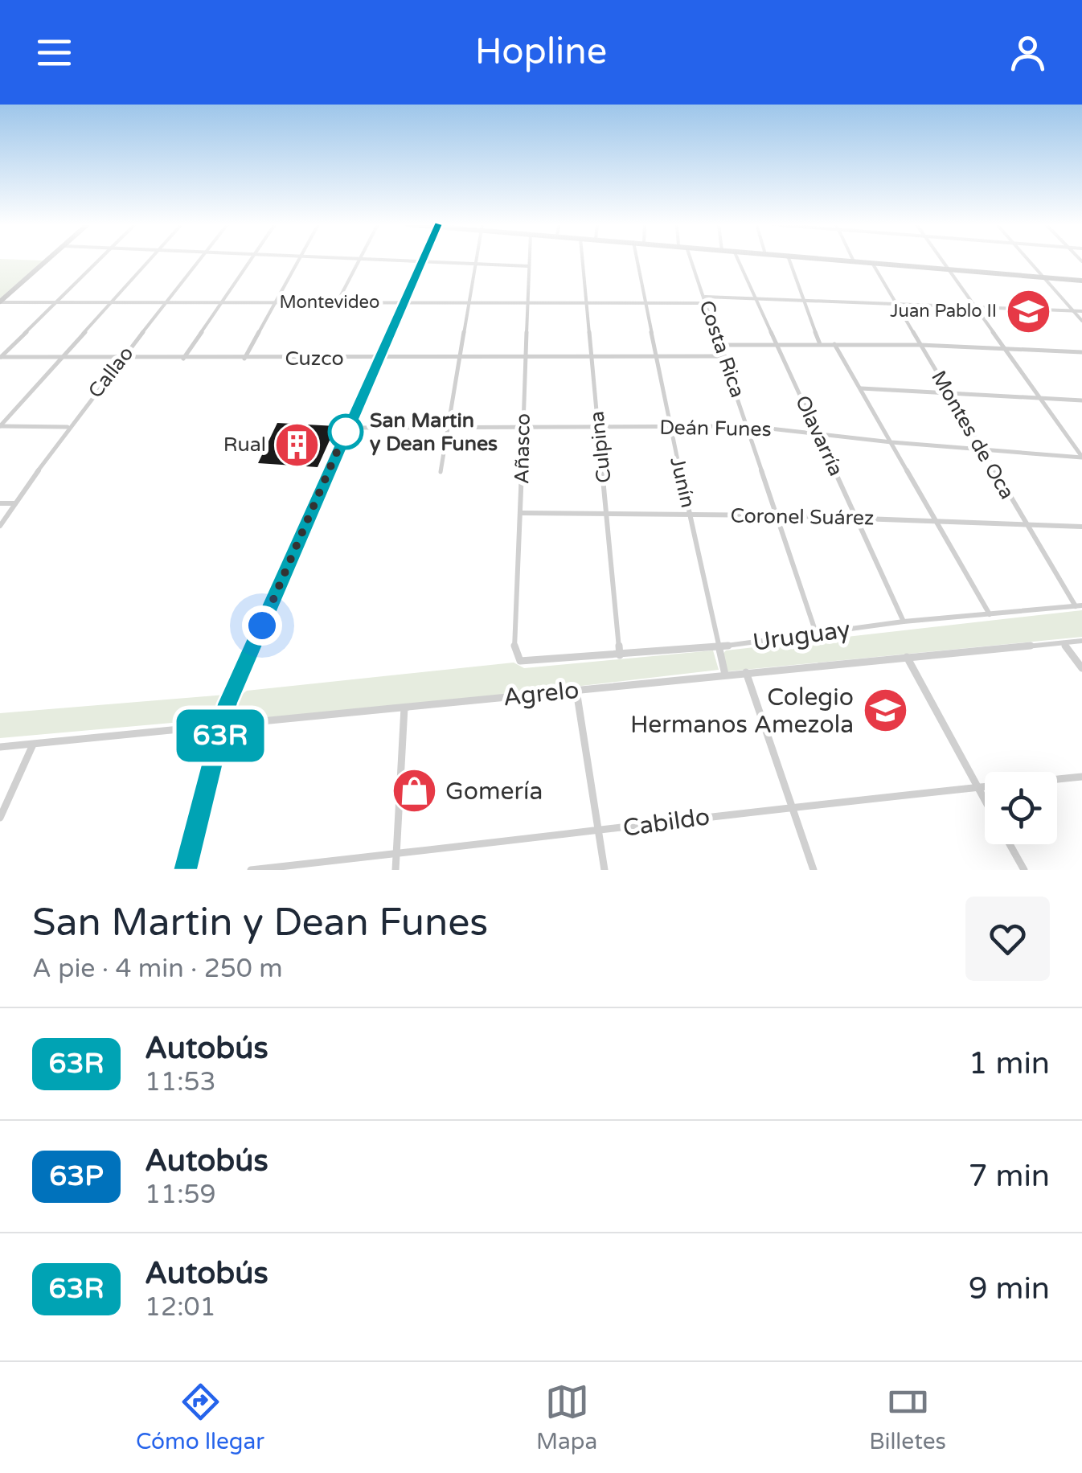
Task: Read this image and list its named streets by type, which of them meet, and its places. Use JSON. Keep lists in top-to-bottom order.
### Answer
{
  "streets": {
    "street": [
      "Montevideo",
      "Costa Rica",
      "Cuzco",
      "Callao",
      "Deán Funes",
      "Montes de Oca",
      "Olavarría",
      "Culpina",
      "Añasco",
      "Junín",
      "Coronel Suárez",
      "Uruguay",
      "Agrelo",
      "Cabildo"
    ]
  },
  "crossings": [
    ["Montevideo", "Costa Rica"],
    ["Montevideo", "Callao"],
    ["Montevideo", "Montes de Oca"],
    ["Montevideo", "Olavarría"],
    ["Montevideo", "Culpina"],
    ["Montevideo", "Añasco"],
    ["Montevideo", "Junín"],
    ["Costa Rica", "Cuzco"],
    ["Costa Rica", "Deán Funes"],
    ["Costa Rica", "Coronel Suárez"],
    ["Costa Rica", "Uruguay"],
    ["Cuzco", "Callao"],
    ["Cuzco", "Culpina"],
    ["Cuzco", "Añasco"],
    ["Cuzco", "Junín"],
    ["Deán Funes", "Montes de Oca"],
    ["Deán Funes", "Olavarría"],
    ["Deán Funes", "Culpina"],
    ["Deán Funes", "Añasco"],
    ["Deán Funes", "Junín"],
    ["Montes de Oca", "Coronel Suárez"],
    ["Montes de Oca", "Uruguay"],
    ["Olavarría", "Coronel Suárez"],
    ["Olavarría", "Uruguay"],
    ["Culpina", "Coronel Suárez"],
    ["Culpina", "Uruguay"],
    ["Añasco", "Coronel Suárez"],
    ["Añasco", "Uruguay"],
    ["Junín", "Coronel Suárez"],
    ["Junín", "Uruguay"],
    ["Junín", "Agrelo"]
  ],
  "places": {
    "school or university": ["Juan Pablo II", "Colegio Hermanos Amezola"],
    "other": ["San Martin y Dean Funes"],
    "building": ["Rual"],
    "shop": ["Gomería"]
  },
  "lines": ["bus line 63R"],
  "page": {
    "header": "Hopline",
    "on_map": "63R",
    "heading": ["San Martin y Dean Funes", "A pie · 4 min · 250 m"],
    "list": [
      {
        "mark": "63R",
        "name": "Autobús",
        "note": "11:53",
        "value": "1 min"
      },
      {
        "mark": "63P",
        "name": "Autobús",
        "note": "11:59",
        "value": "7 min"
      },
      {
        "mark": "63R",
        "name": "Autobús",
        "note": "12:01",
        "value": "9 min"
      }
    ],
    "tabs": ["Cómo llegar", "Mapa", "Billetes"]
  }
}
